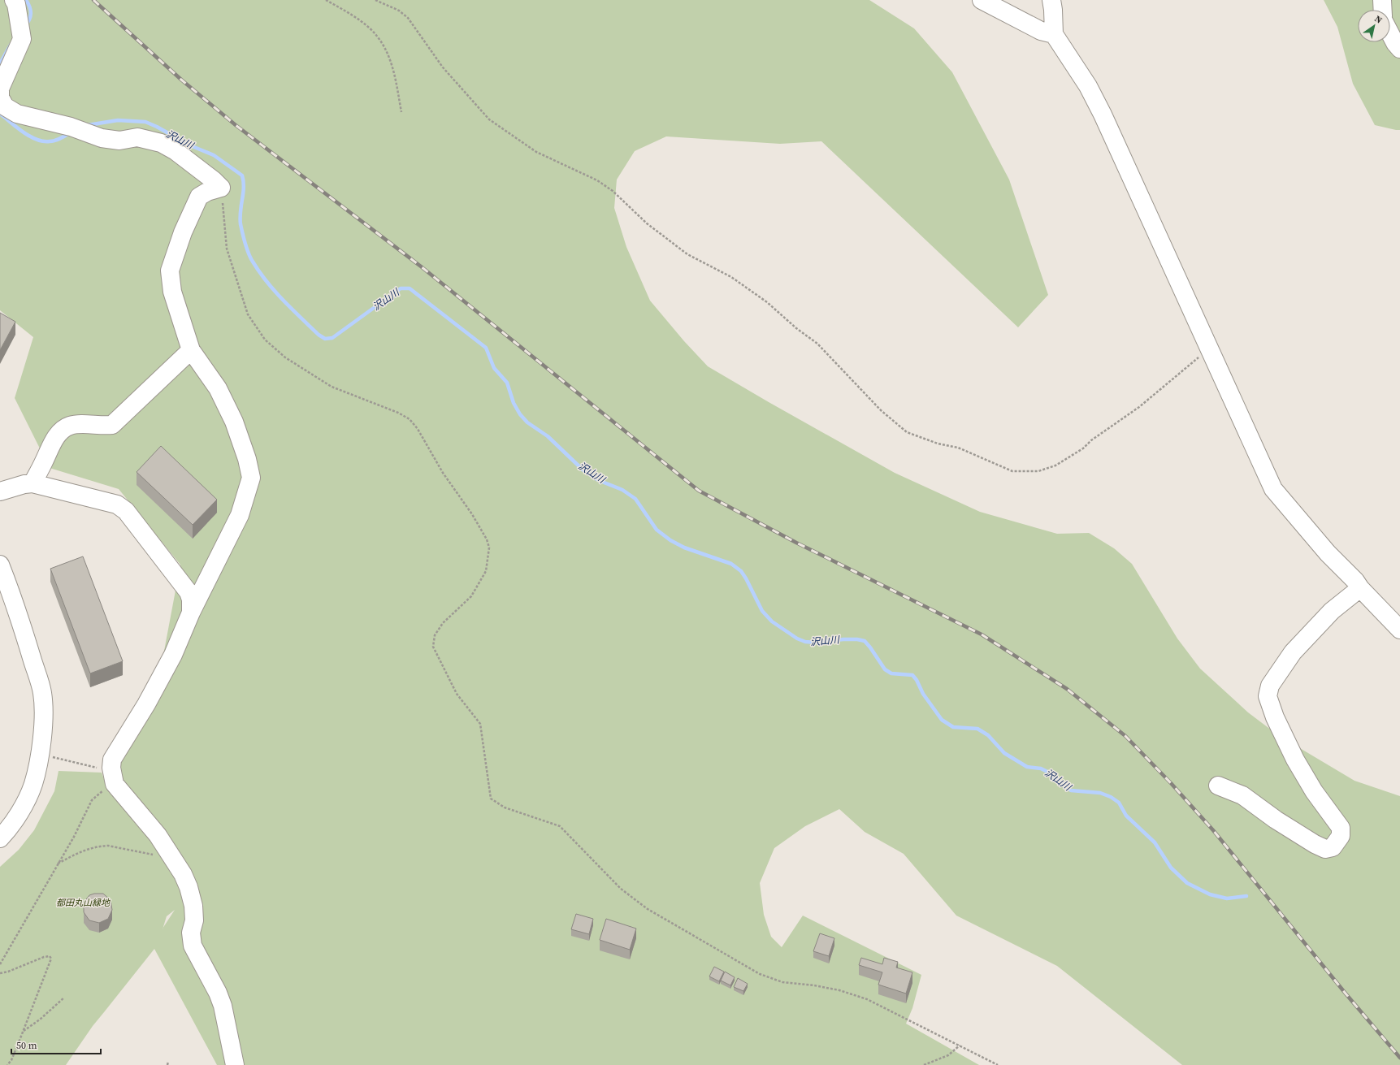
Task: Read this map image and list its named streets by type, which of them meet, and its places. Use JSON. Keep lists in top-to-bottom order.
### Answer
{
  "water": ["沢山川"],
  "parks": ["都田丸山緑地"],
  "scale_bar": "50 m",
  "north": "top right"
}
